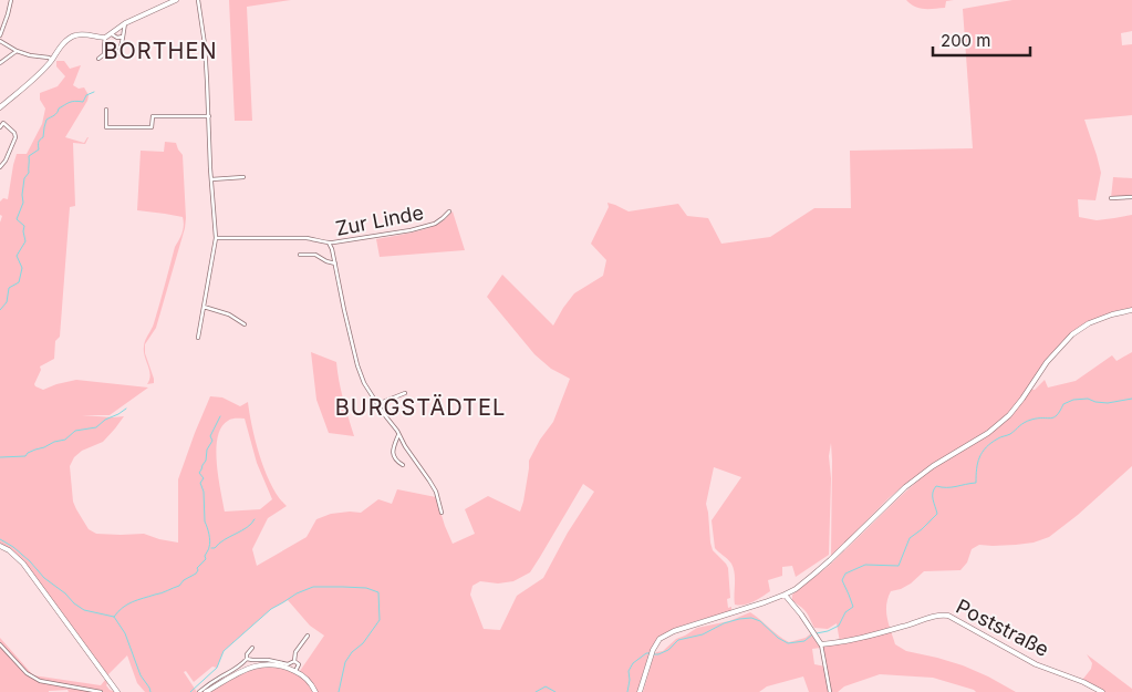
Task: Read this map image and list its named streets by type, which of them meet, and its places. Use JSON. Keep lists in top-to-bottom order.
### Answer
{
  "streets": {
    "main road": ["Poststraße"],
    "street": ["Zur Linde"]
  },
  "districts": ["BORTHEN", "BURGSTÄDTEL"],
  "scale_bar": "200 m"
}
